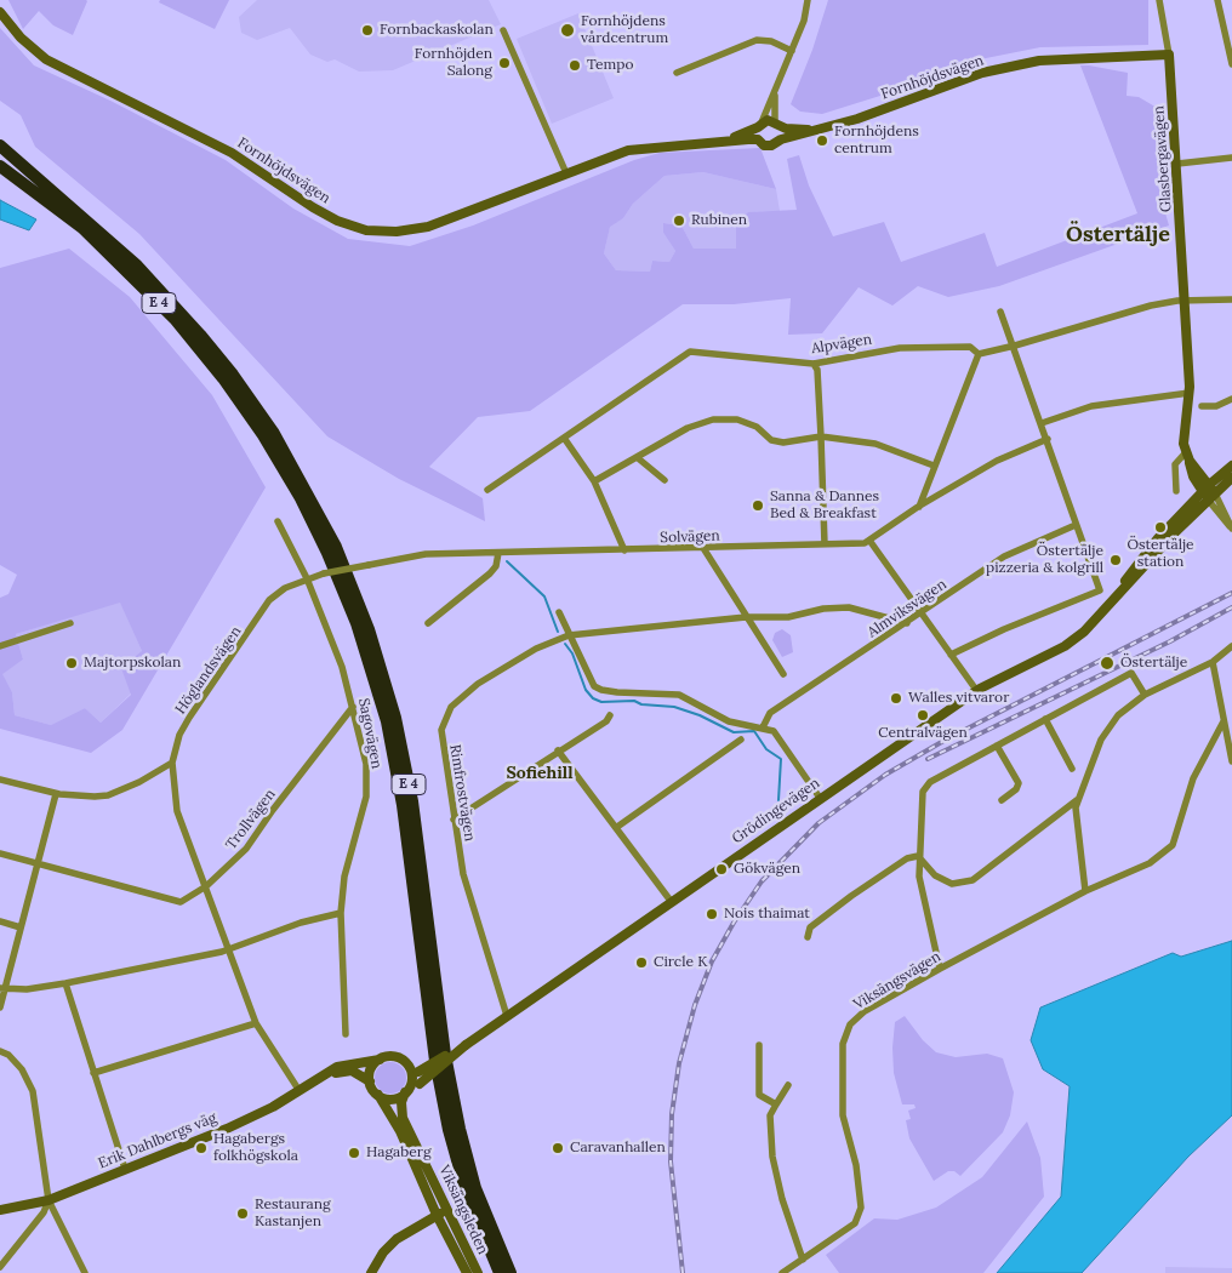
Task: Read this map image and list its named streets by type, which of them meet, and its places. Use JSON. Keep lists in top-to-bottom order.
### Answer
{
  "streets": {
    "highway": ["E 4"],
    "street": [
      "Fornhöjdsvägen",
      "Glasbergavägen",
      "Alpvägen",
      "Solvägen",
      "Almviksvägen",
      "Höglandsvägen",
      "Sagovägen",
      "Rimfrostvägen",
      "Grödingevägen",
      "Trollvägen",
      "Viksängsvägen",
      "Erik Dahlbergs väg",
      "Viksängsleden"
    ]
  },
  "crossings": [
    ["Fornhöjdsvägen", "Glasbergavägen"],
    ["Glasbergavägen", "Alpvägen"],
    ["Solvägen", "Höglandsvägen"],
    ["Solvägen", "Sagovägen"],
    ["Almviksvägen", "Rimfrostvägen"],
    ["Höglandsvägen", "Sagovägen"],
    ["Sagovägen", "Trollvägen"],
    ["Rimfrostvägen", "Grödingevägen"],
    ["Grödingevägen", "Erik Dahlbergs väg"],
    ["Grödingevägen", "Viksängsleden"],
    ["Erik Dahlbergs väg", "Viksängsleden"]
  ],
  "districts": ["Östertälje", "Sofiehill"],
  "places": [
    "Fornbackaskolan",
    "Fornhöjdens vårdcentrum",
    "Fornhöjden Salong",
    "Tempo",
    "Fornhöjdens centrum",
    "Rubinen",
    "Sanna & Dannes Bed & Breakfast",
    "Östertälje station",
    "Östertälje pizzeria & kolgrill",
    "Majtorpskolan",
    "Östertälje",
    "Walles vitvaror",
    "Centralvägen",
    "Gökvägen",
    "Nois thaimat",
    "Circle K",
    "Hagabergs folkhögskola",
    "Caravanhallen",
    "Hagaberg",
    "Restaurang Kastanjen"
  ]
}
